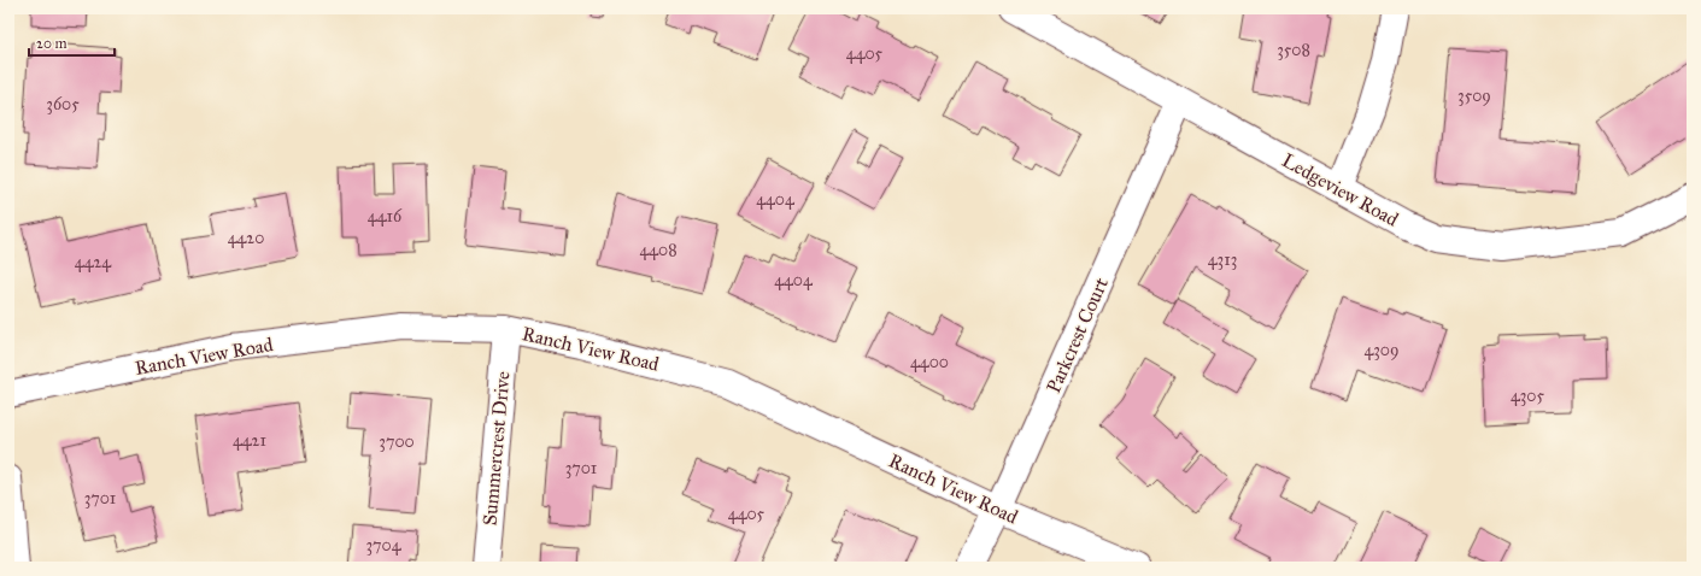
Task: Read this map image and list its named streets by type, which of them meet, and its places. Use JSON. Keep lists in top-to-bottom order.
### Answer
{
  "streets": {
    "street": [
      "Ledgeview Road",
      "Parkcrest Court",
      "Ranch View Road",
      "Summercrest Drive"
    ]
  },
  "crossings": [
    ["Ledgeview Road", "Parkcrest Court"],
    ["Parkcrest Court", "Ranch View Road"],
    ["Ranch View Road", "Summercrest Drive"]
  ],
  "house_numbers": [
    "3508",
    "4405",
    "3509",
    "3605",
    "4404",
    "4416",
    "4420",
    "4408",
    "4313",
    "4424",
    "4404",
    "4309",
    "4400",
    "4305",
    "4421",
    "3700",
    "3701",
    "3701",
    "4405",
    "3704"
  ],
  "scale_bar": "20 m"
}
